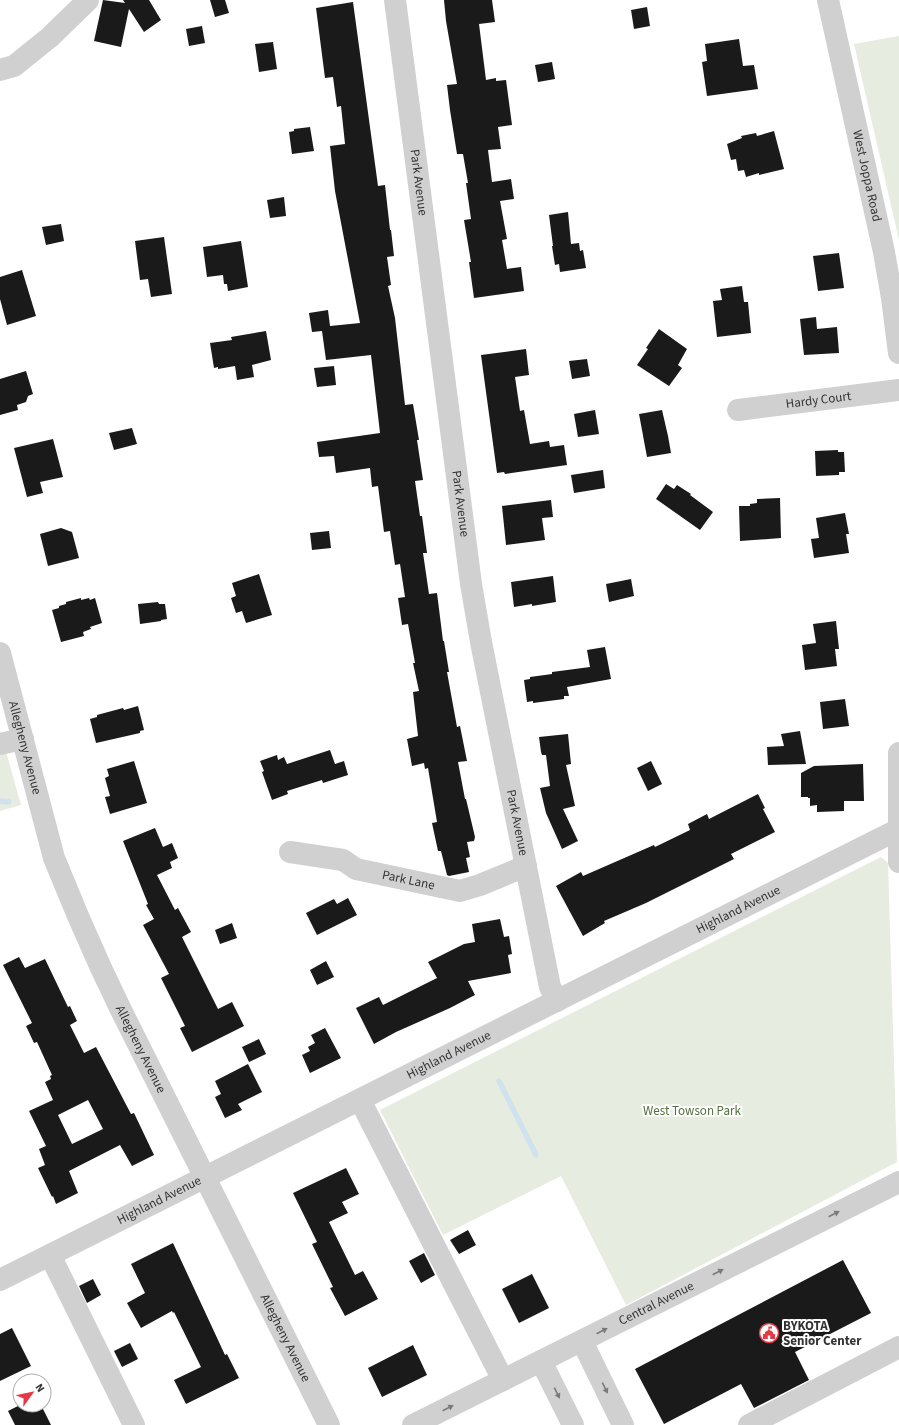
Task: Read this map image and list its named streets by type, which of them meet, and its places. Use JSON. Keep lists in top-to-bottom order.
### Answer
{
  "streets": {
    "street": [
      "West Joppa Road",
      "Park Avenue",
      "Hardy Court",
      "Allegheny Avenue",
      "Park Lane",
      "Highland Avenue",
      "Central Avenue"
    ]
  },
  "crossings": [
    ["Park Avenue", "Park Lane"],
    ["Park Avenue", "Highland Avenue"],
    ["Allegheny Avenue", "Highland Avenue"]
  ],
  "parks": ["West Towson Park"],
  "places": {
    "public building": ["BYKOTA Senior Center"]
  },
  "north": "top right"
}
